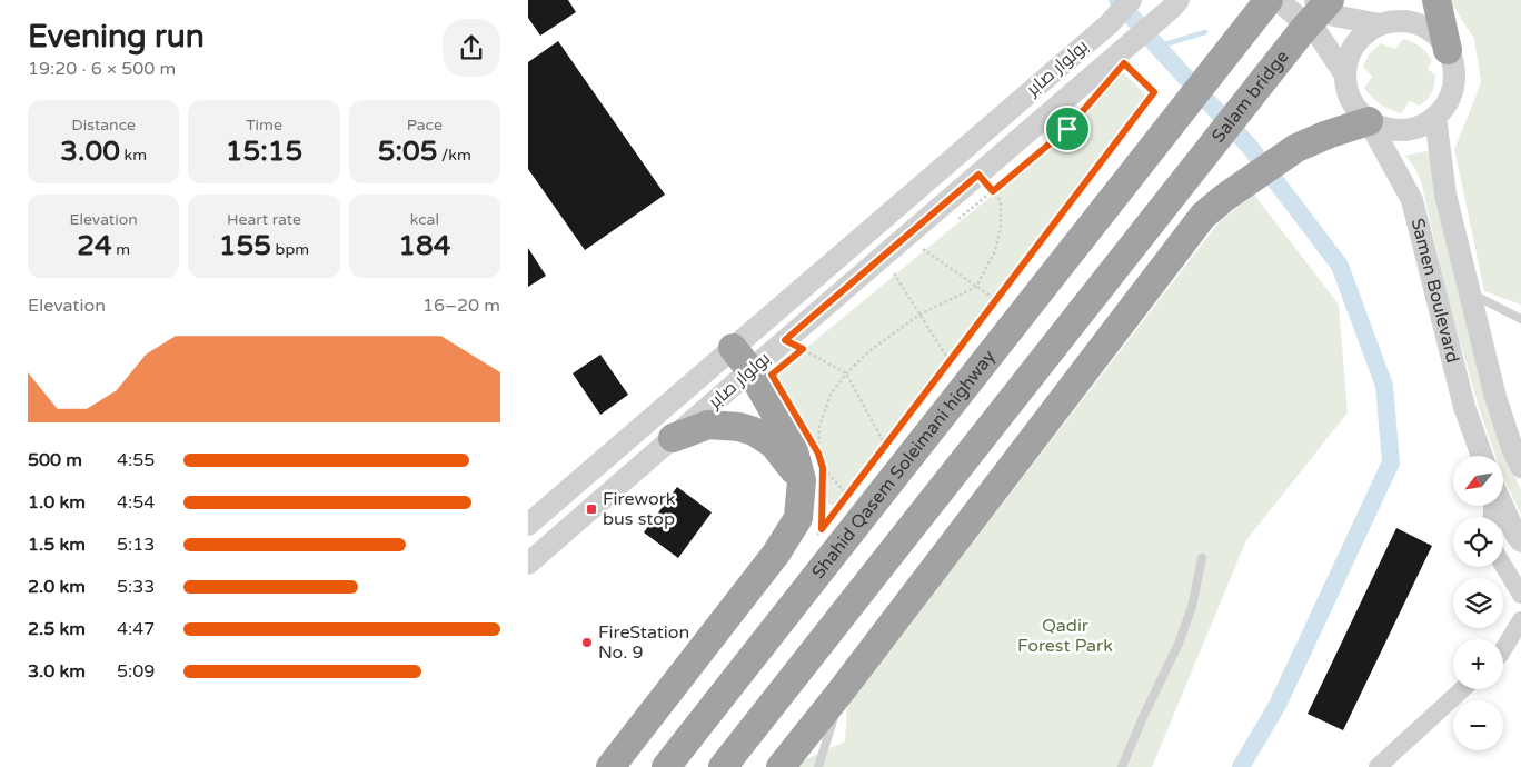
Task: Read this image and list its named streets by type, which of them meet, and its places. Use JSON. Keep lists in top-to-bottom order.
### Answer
{
  "streets": {
    "highway": ["Salam bridge", "Shahid Qasem Soleimani highway"],
    "street": ["بولوار صابر", "Samen Boulevard"]
  },
  "parks": ["Qadir Forest Park"],
  "places": {
    "transit": ["Firework bus stop"],
    "other": ["FireStation No. 9"]
  },
  "north": "bottom left",
  "page": {
    "heading": ["Evening run", "19:20 · 6 × 500 m"],
    "stats": [
      ["Distance", "3.00 km"],
      ["Time", "15:15"],
      ["Pace", "5:05 /km"],
      ["Elevation", "24 m"],
      ["Heart rate", "155 bpm"],
      ["kcal", "184"]
    ],
    "chart": ["Elevation", "16–20 m"],
    "list": [
      {
        "name": "500 m",
        "note": "4:55"
      },
      {
        "name": "1.0 km",
        "note": "4:54"
      },
      {
        "name": "1.5 km",
        "note": "5:13"
      },
      {
        "name": "2.0 km",
        "note": "5:33"
      },
      {
        "name": "2.5 km",
        "note": "4:47"
      },
      {
        "name": "3.0 km",
        "note": "5:09"
      }
    ],
    "map_buttons": ["+", "−"]
  }
}
